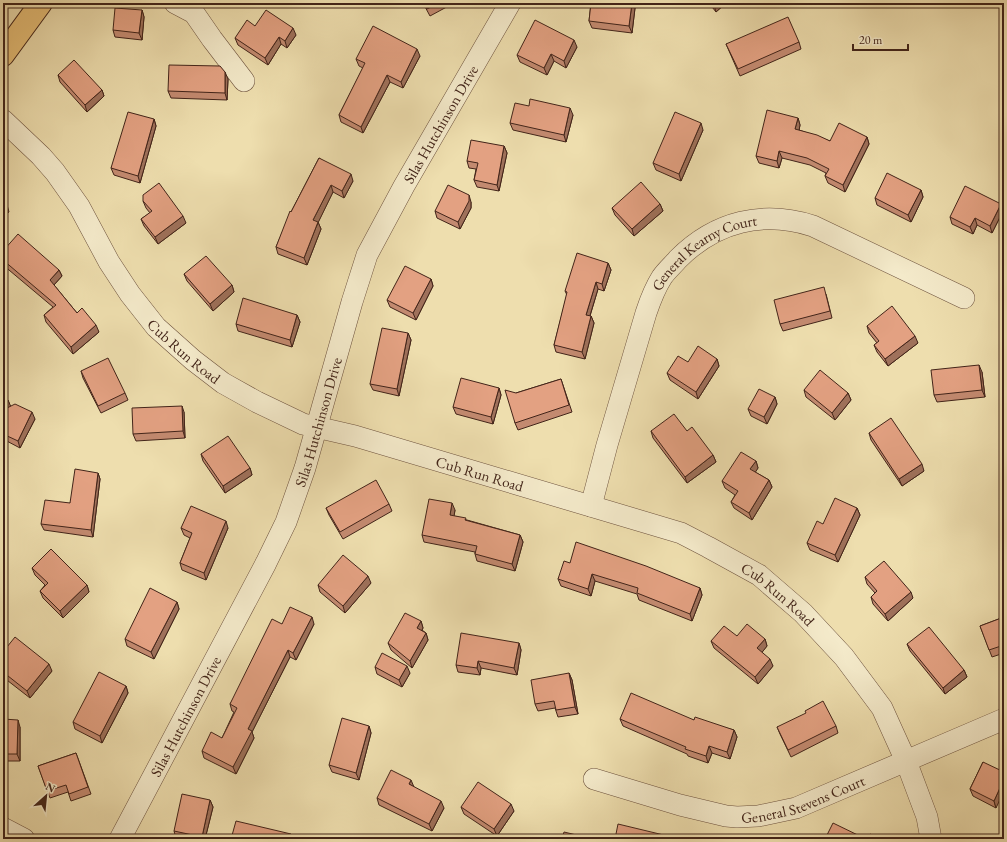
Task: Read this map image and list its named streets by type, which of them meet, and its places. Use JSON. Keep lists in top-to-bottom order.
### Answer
{
  "streets": {
    "street": [
      "Silas Hutchinson Drive",
      "General Kearny Court",
      "Cub Run Road",
      "General Stevens Court"
    ]
  },
  "crossings": [
    ["Silas Hutchinson Drive", "Cub Run Road"],
    ["General Kearny Court", "Cub Run Road"],
    ["Cub Run Road", "General Stevens Court"]
  ],
  "scale_bar": "20 m",
  "north": "top right"
}
